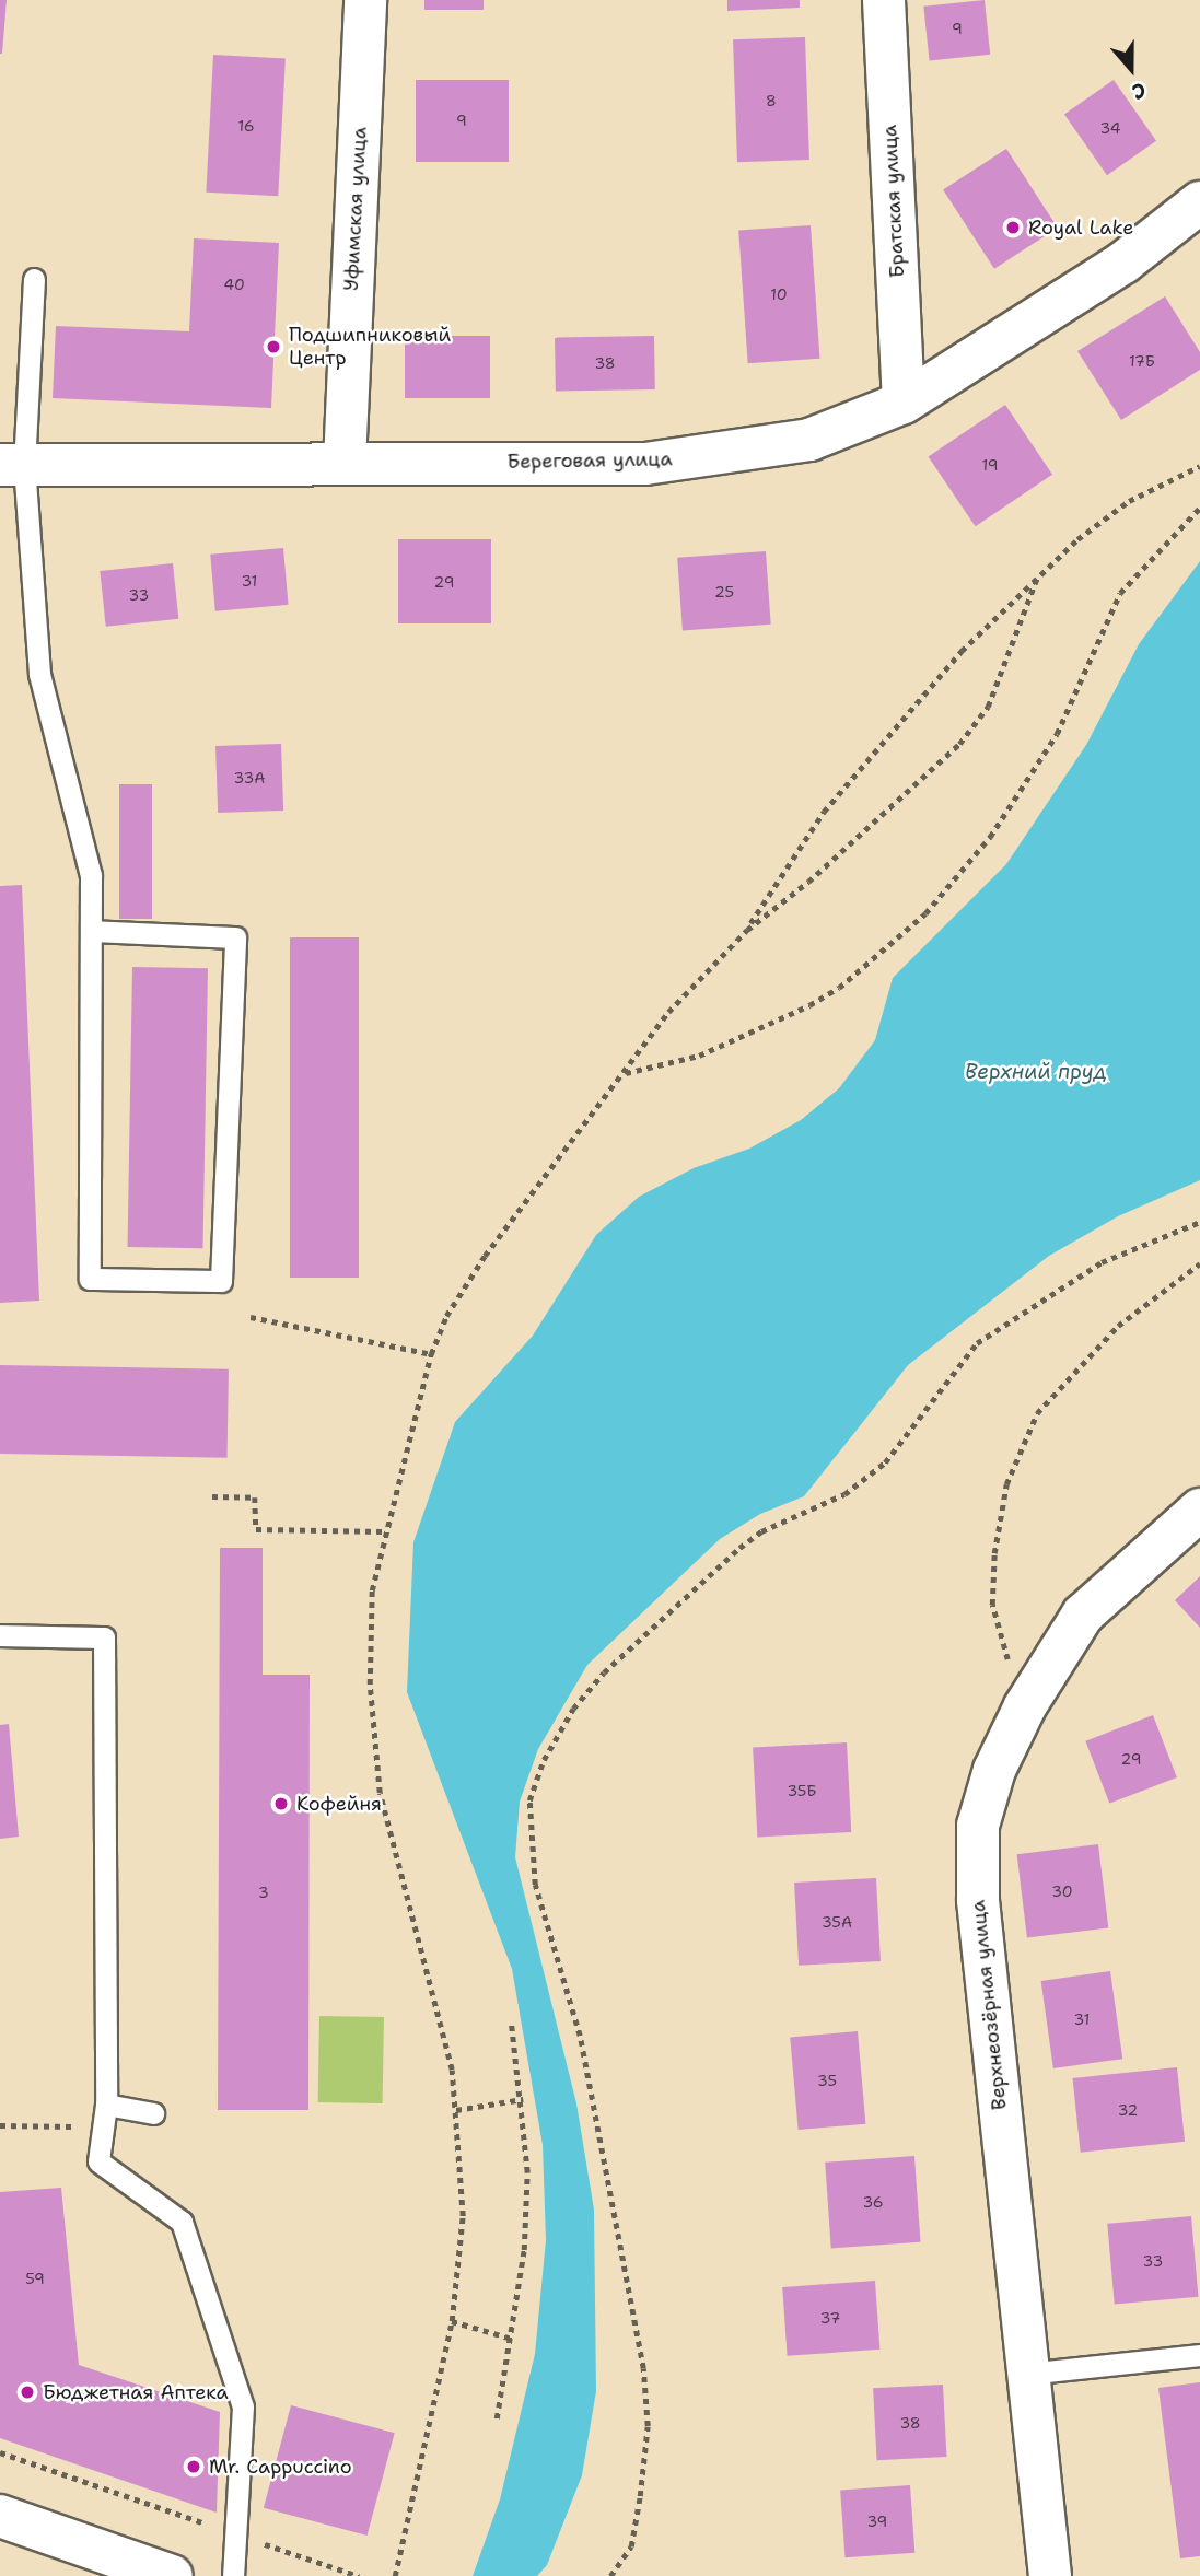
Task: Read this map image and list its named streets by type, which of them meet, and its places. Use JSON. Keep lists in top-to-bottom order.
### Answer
{
  "streets": {
    "street": [
      "Братская улица",
      "Уфимская улица",
      "Береговая улица",
      "Верхнеозёрная улица"
    ]
  },
  "crossings": [
    ["Братская улица", "Береговая улица"],
    ["Уфимская улица", "Береговая улица"]
  ],
  "water": ["Верхний пруд"],
  "places": [
    "Royal Lake",
    "Подшипниковый Центр",
    "Кофейня",
    "Бюджетная Аптека",
    "Mr. Cappuccino"
  ],
  "house_numbers": [
    "9",
    "8",
    "9",
    "16",
    "34",
    "40",
    "10",
    "17Б",
    "38",
    "19",
    "31",
    "29",
    "25",
    "33",
    "33А",
    "29",
    "35Б",
    "30",
    "3",
    "35А",
    "31",
    "35",
    "32",
    "36",
    "33",
    "59",
    "37",
    "38",
    "39"
  ],
  "north": "bottom"
}
